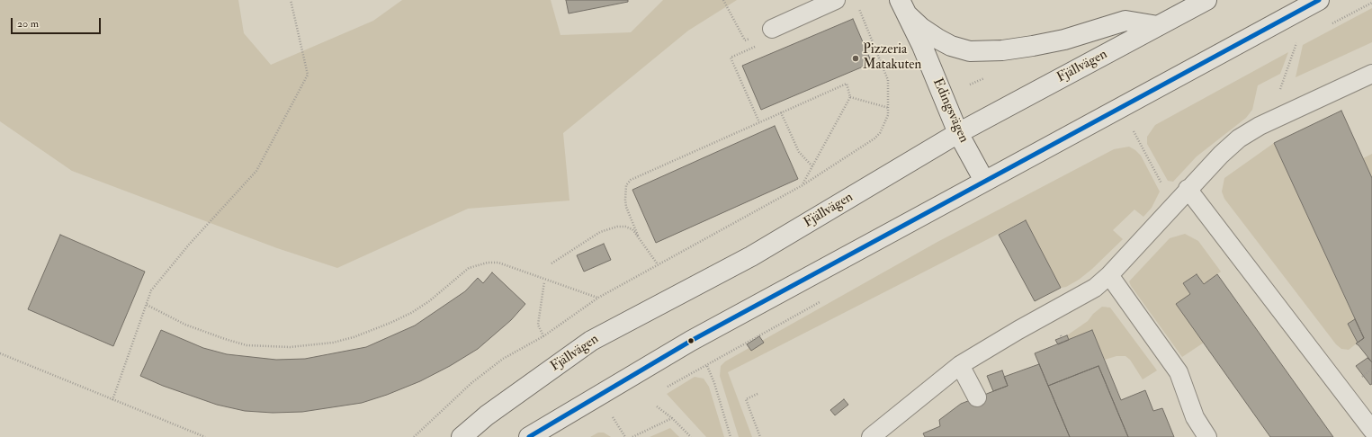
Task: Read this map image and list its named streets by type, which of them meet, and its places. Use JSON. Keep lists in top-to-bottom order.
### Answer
{
  "streets": {
    "street": ["Fjällvägen", "Edingsvägen"]
  },
  "crossings": [
    ["Fjällvägen", "Edingsvägen"]
  ],
  "places": ["Pizzeria Matakuten"],
  "scale_bar": "20 m"
}
